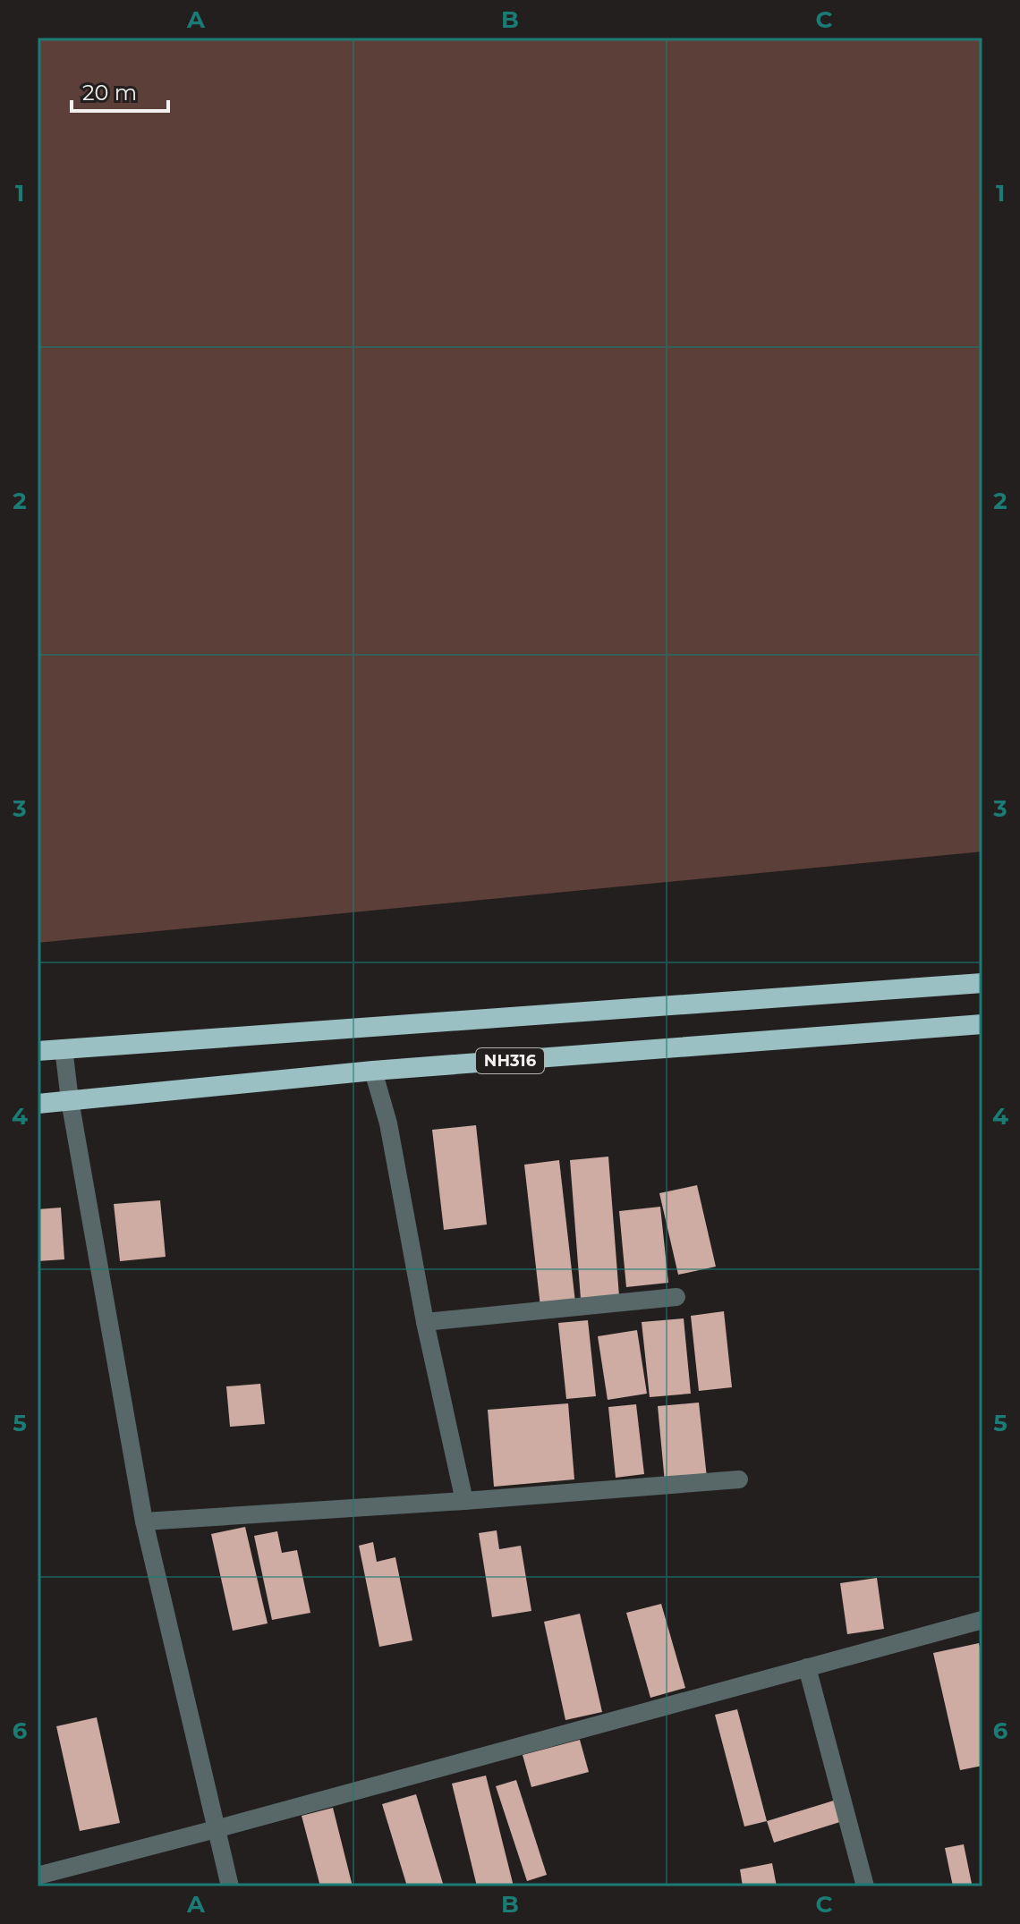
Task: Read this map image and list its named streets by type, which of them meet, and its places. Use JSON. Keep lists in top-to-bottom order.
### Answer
{
  "streets": {
    "highway": ["NH316"]
  },
  "scale_bar": "20 m",
  "grid": {
    "columns": ["A", "B", "C"],
    "rows": [
      "1",
      "2",
      "3",
      "4",
      "5",
      "6"
    ]
  }
}
